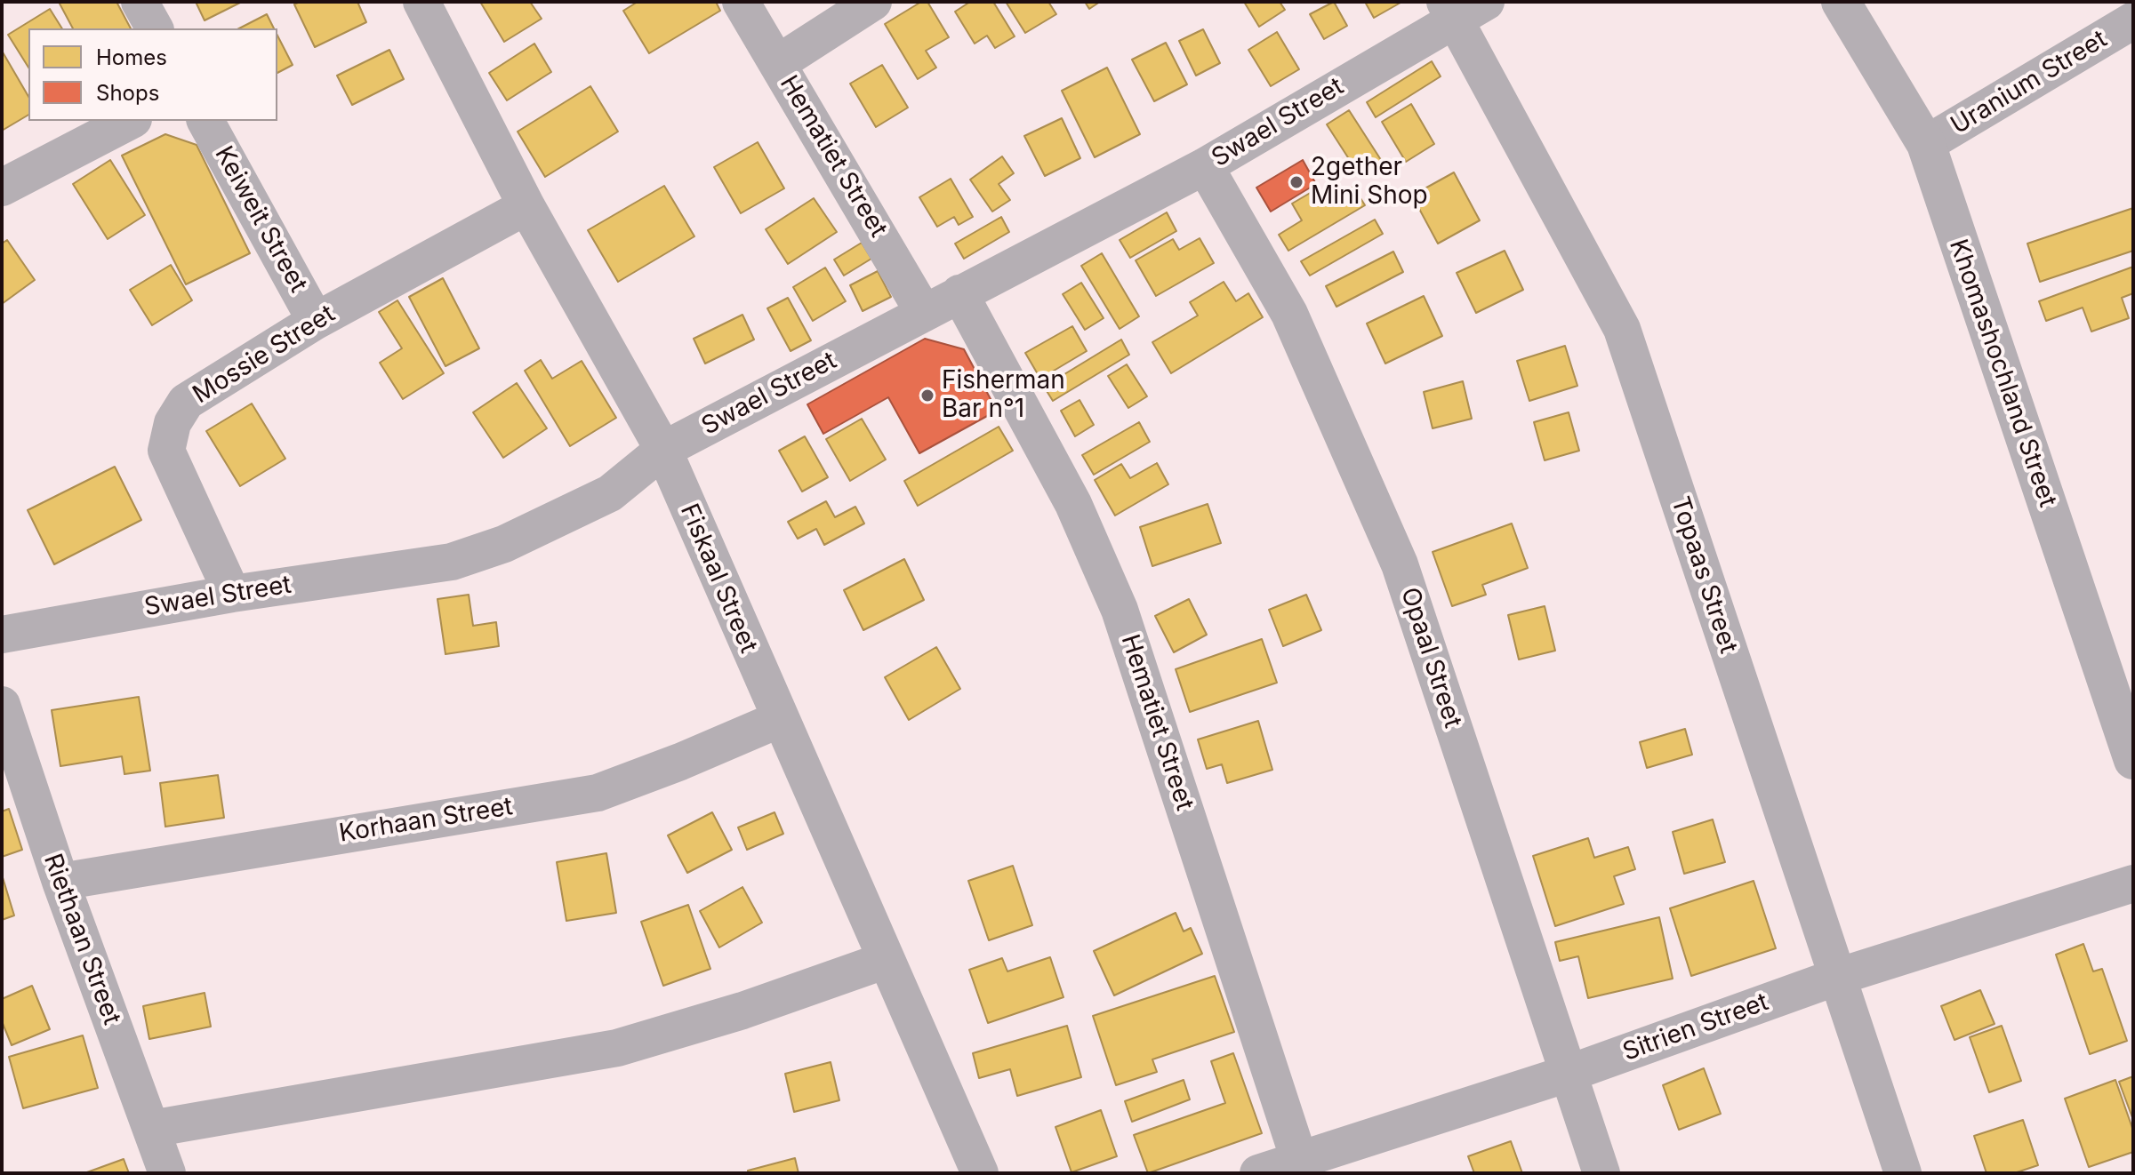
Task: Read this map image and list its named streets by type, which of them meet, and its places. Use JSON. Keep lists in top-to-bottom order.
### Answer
{
  "streets": {
    "street": [
      "Uranium Street",
      "Swael Street",
      "Hematiet Street",
      "Keiweit Street",
      "Mossie Street",
      "Khomashochland Street",
      "Topaas Street",
      "Fiskaal Street",
      "Opaal Street",
      "Korhaan Street",
      "Riethaan Street",
      "Sitrien Street"
    ]
  },
  "crossings": [
    ["Uranium Street", "Khomashochland Street"],
    ["Swael Street", "Hematiet Street"],
    ["Swael Street", "Mossie Street"],
    ["Swael Street", "Topaas Street"],
    ["Swael Street", "Fiskaal Street"],
    ["Swael Street", "Opaal Street"],
    ["Hematiet Street", "Sitrien Street"],
    ["Keiweit Street", "Mossie Street"],
    ["Mossie Street", "Fiskaal Street"],
    ["Topaas Street", "Sitrien Street"],
    ["Fiskaal Street", "Korhaan Street"],
    ["Opaal Street", "Sitrien Street"],
    ["Korhaan Street", "Riethaan Street"]
  ],
  "places": ["2gether Mini Shop", "Fisherman Bar n°1"],
  "legend": ["Homes", "Shops"]
}
